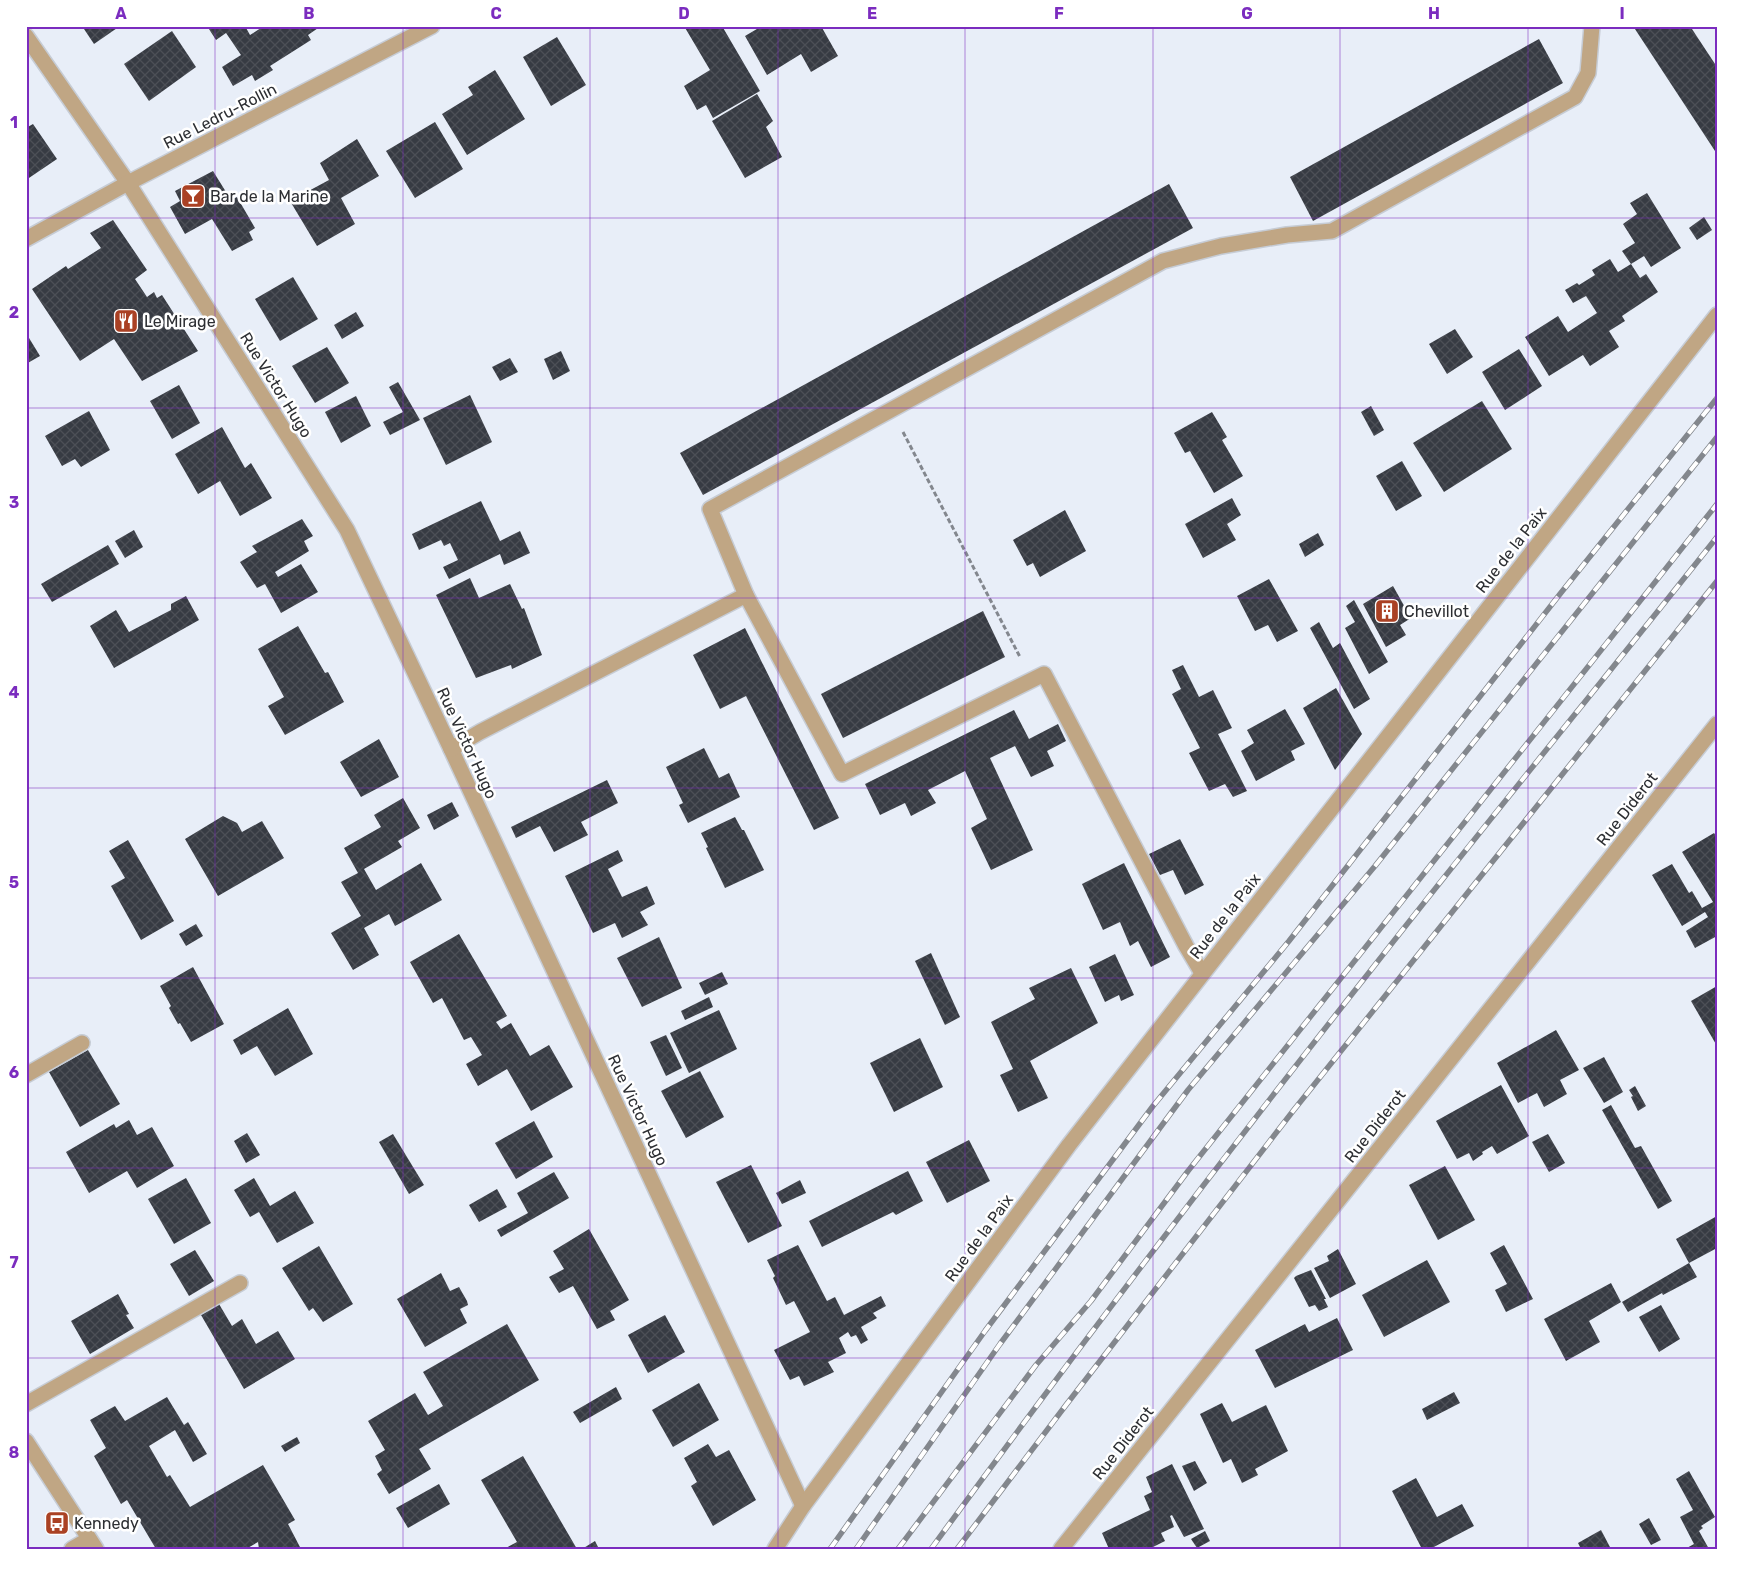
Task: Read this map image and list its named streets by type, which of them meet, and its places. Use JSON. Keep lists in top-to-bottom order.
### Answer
{
  "streets": {
    "street": [
      "Rue Ledru-Rollin",
      "Rue Victor Hugo",
      "Rue de la Paix",
      "Rue Diderot"
    ]
  },
  "crossings": [
    ["Rue Ledru-Rollin", "Rue Victor Hugo"],
    ["Rue Victor Hugo", "Rue de la Paix"]
  ],
  "places": {
    "bar": ["Bar de la Marine"],
    "restaurant": ["Le Mirage"],
    "building": ["Chevillot"],
    "bus stop": ["Kennedy"]
  },
  "grid": {
    "columns": [
      "A",
      "B",
      "C",
      "D",
      "E",
      "F",
      "G",
      "H",
      "I"
    ],
    "rows": [
      "1",
      "2",
      "3",
      "4",
      "5",
      "6",
      "7",
      "8"
    ]
  }
}
